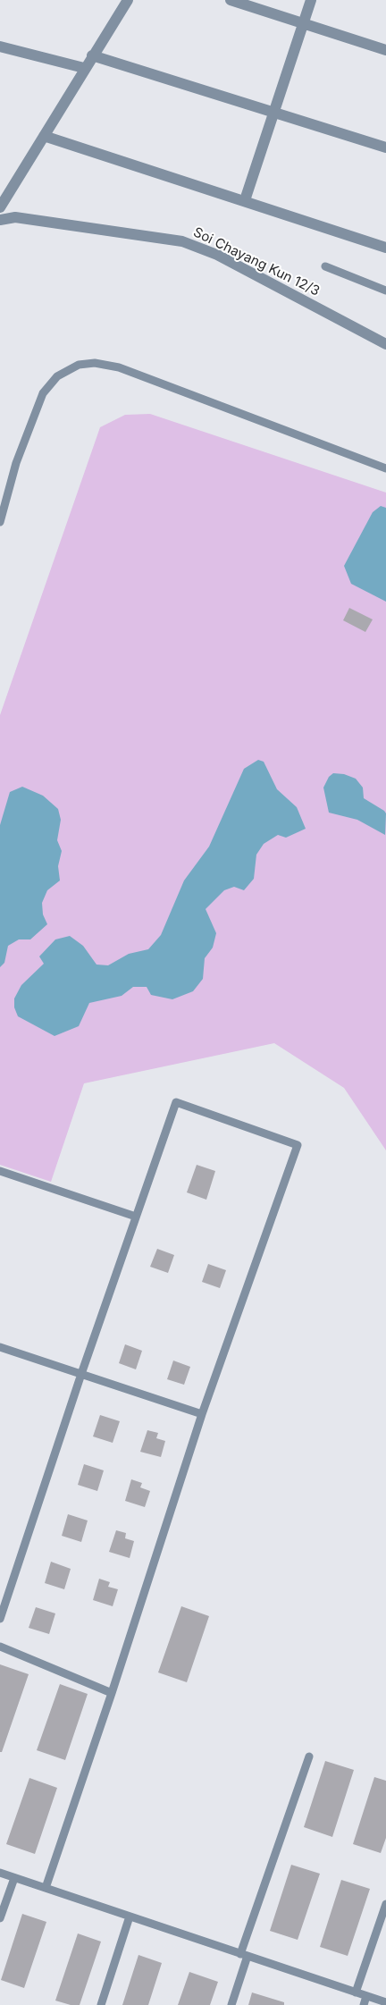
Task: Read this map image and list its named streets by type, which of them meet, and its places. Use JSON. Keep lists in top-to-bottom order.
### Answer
{
  "streets": {
    "street": ["Soi Chayang Kun 12/3"]
  }
}
